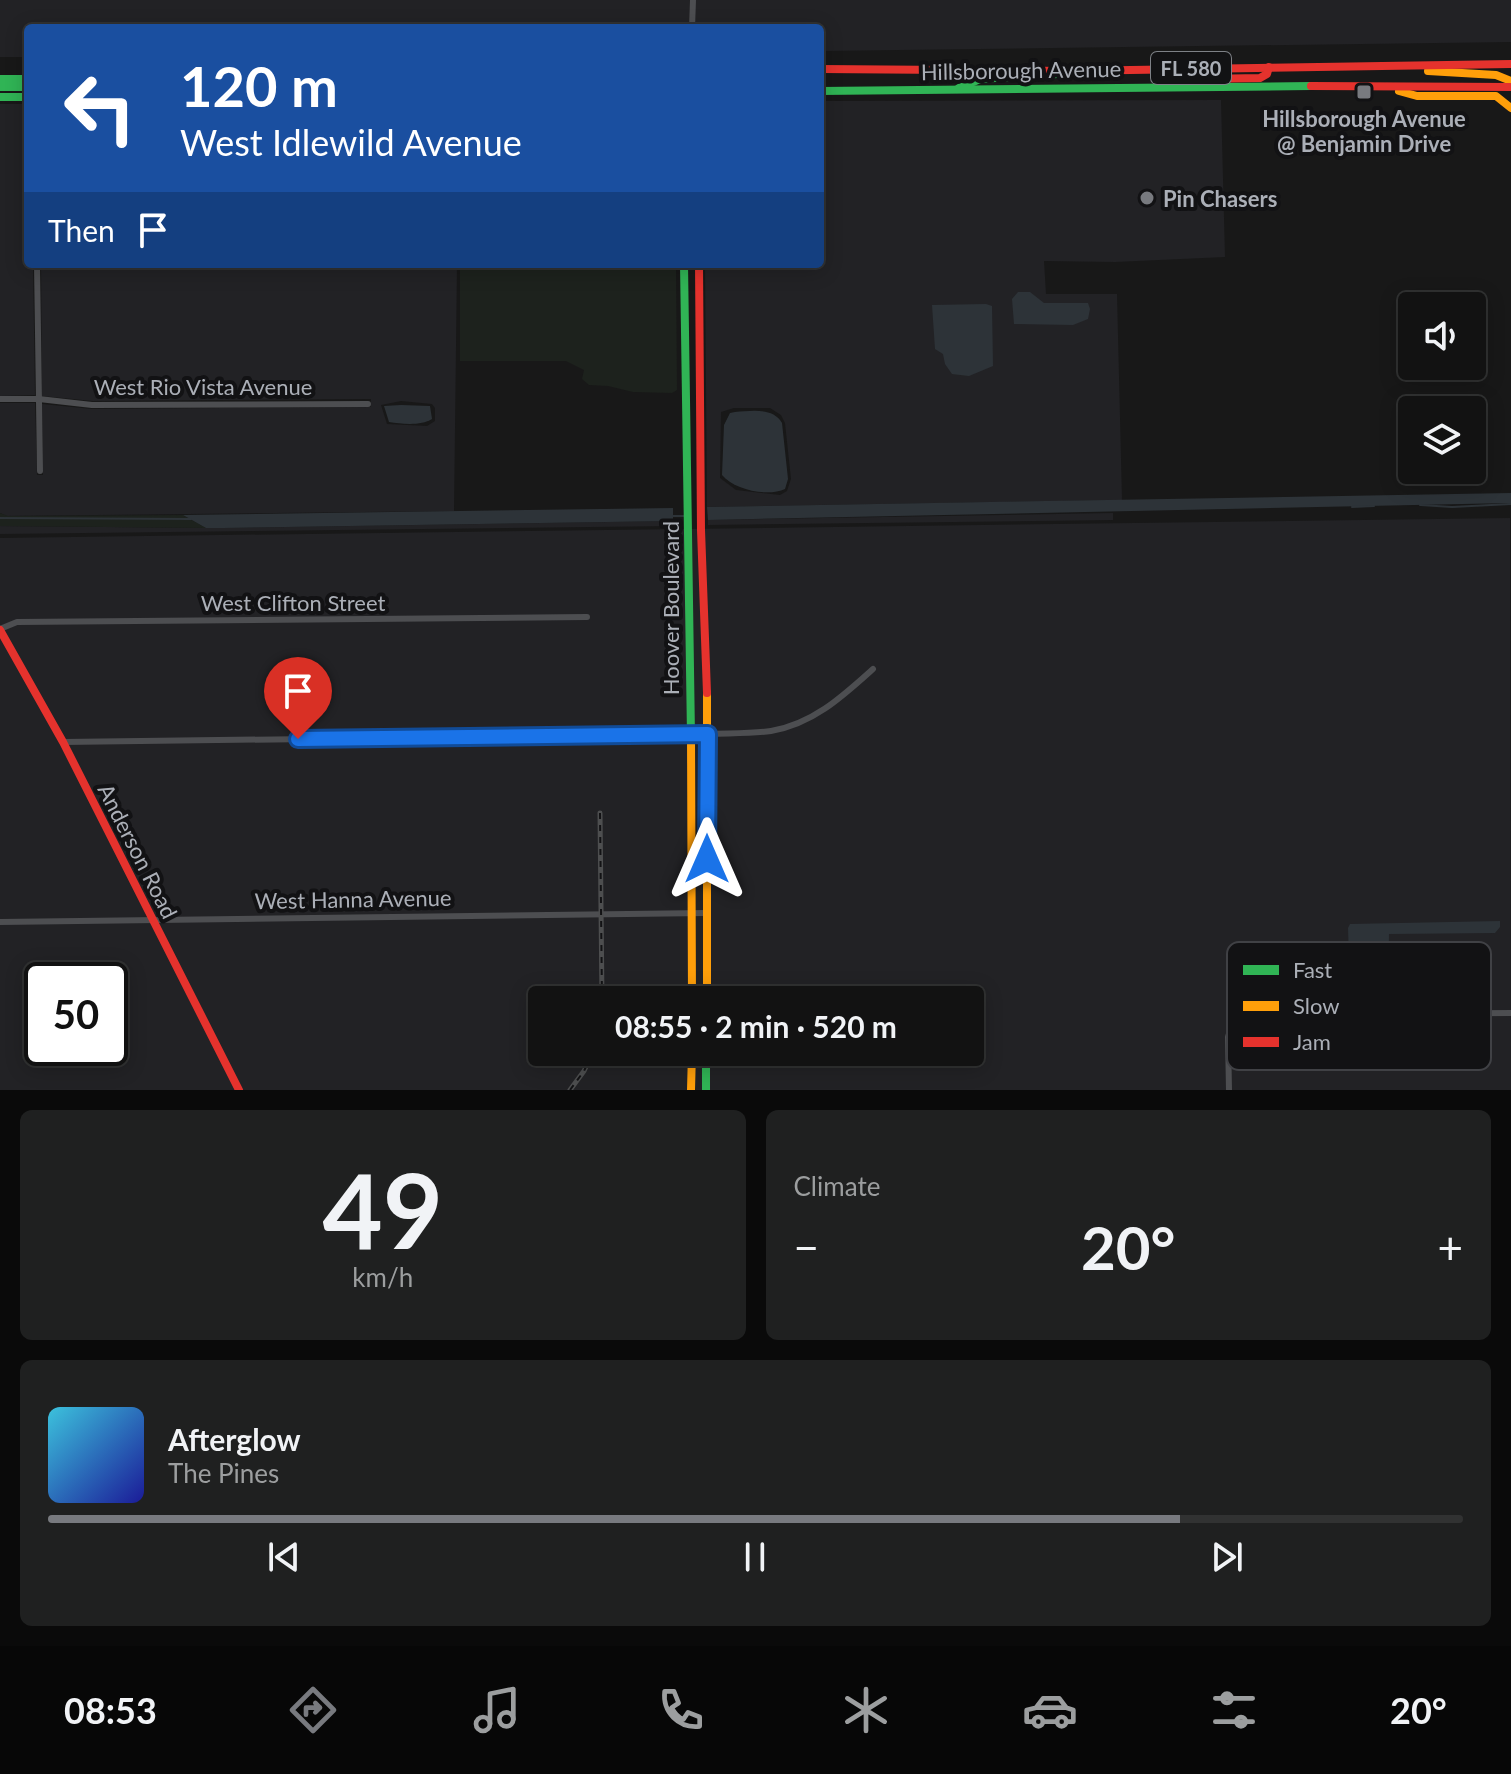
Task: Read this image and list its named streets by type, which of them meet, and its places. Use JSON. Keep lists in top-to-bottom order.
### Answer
{
  "streets": {
    "main road": [
      "FL 580",
      "Hillsborough Avenue",
      "Hoover Boulevard",
      "Anderson Road"
    ],
    "street": ["West Rio Vista Avenue", "West Clifton Street", "West Hanna Avenue"]
  },
  "crossings": [
    ["West Clifton Street", "Anderson Road"],
    ["Hoover Boulevard", "West Hanna Avenue"],
    ["Anderson Road", "West Hanna Avenue"]
  ],
  "places": {
    "transit": ["Hillsborough Avenue @ Benjamin Drive"],
    "other": ["Pin Chasers"]
  },
  "legend": ["Fast", "Slow", "Jam"],
  "page": {
    "turn": ["120 m", "West Idlewild Avenue"],
    "then": "Then",
    "limit": "50",
    "trip": "08:55 · 2 min · 520 m",
    "tile": [
      ["49", "km/h"],
      "Climate"
    ],
    "heat": ["−", "20°", "+"],
    "song": ["Afterglow", "The Pines"],
    "tabs": ["08:53", "20°"]
  }
}
